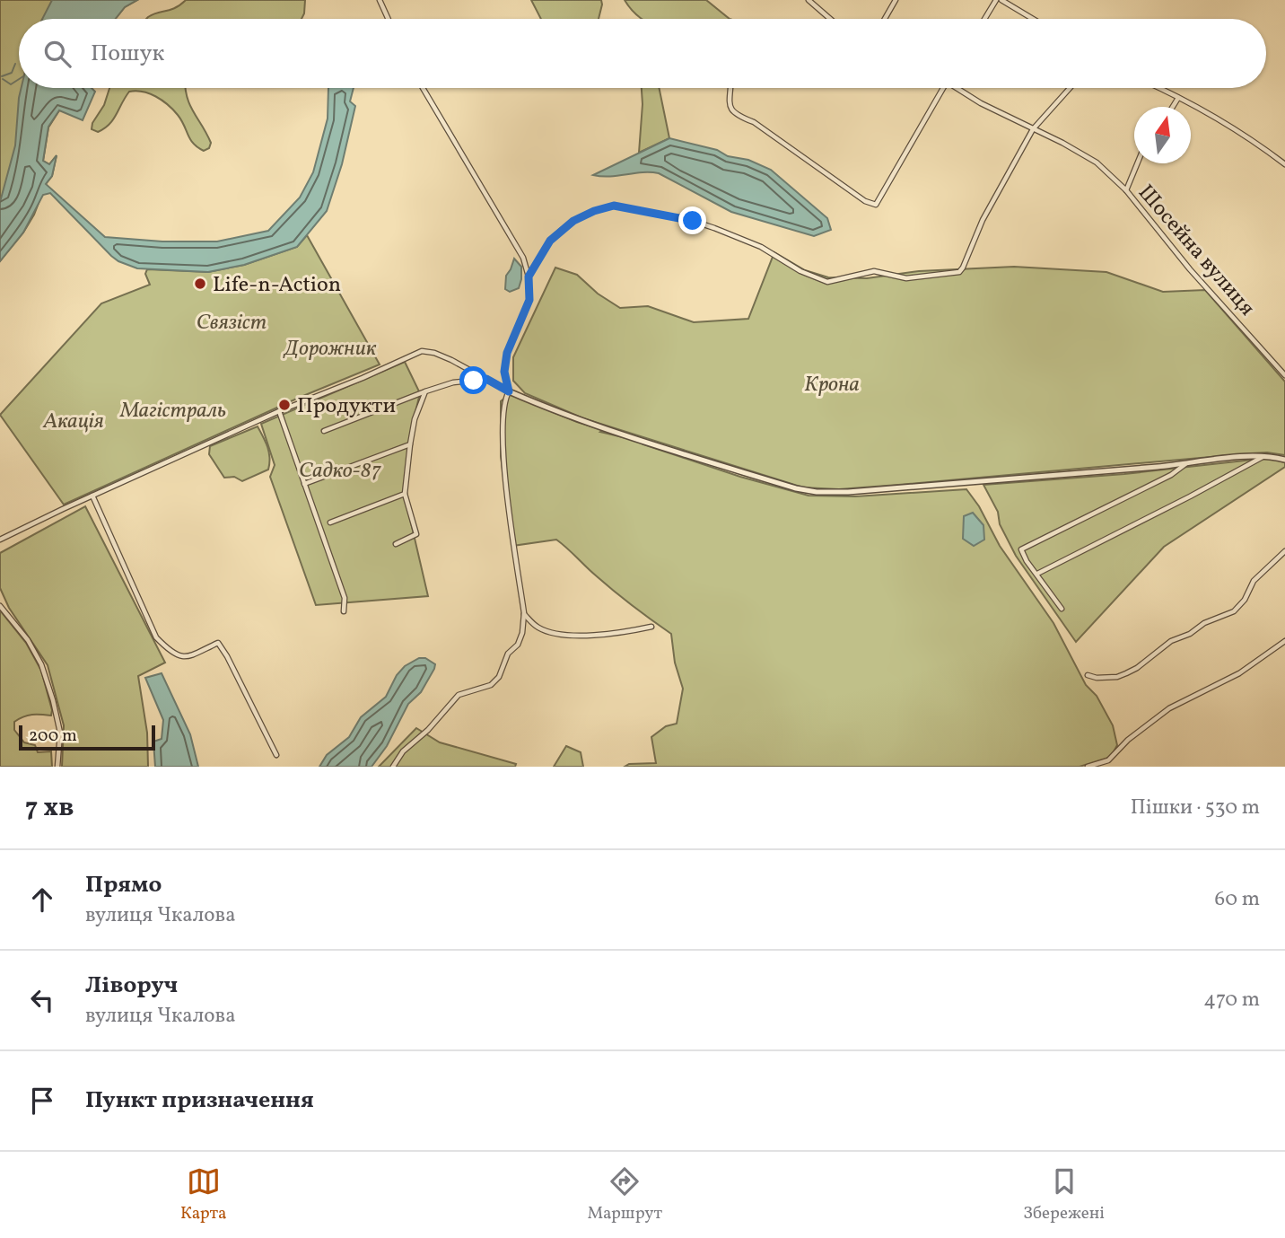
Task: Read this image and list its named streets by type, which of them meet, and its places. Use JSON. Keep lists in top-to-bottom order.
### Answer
{
  "streets": {
    "street": ["Шосейна вулиця"]
  },
  "parks": [
    "Связіст",
    "Дорожник",
    "Крона",
    "Магістраль",
    "Акація",
    "Садко-87"
  ],
  "places": ["Life-n-Action", "Продукти"],
  "scale_bar": "200 m",
  "north": "top",
  "page": {
    "search": "Пошук",
    "scale": "200 m",
    "heading": ["7 хв", "Пішки · 530 m"],
    "list": [
      ["Прямо", "вулиця Чкалова", "60 m"],
      ["Ліворуч", "вулиця Чкалова", "470 m"],
      "Пункт призначення"
    ],
    "nav": ["Карта", "Маршрут", "Збережені"]
  }
}
